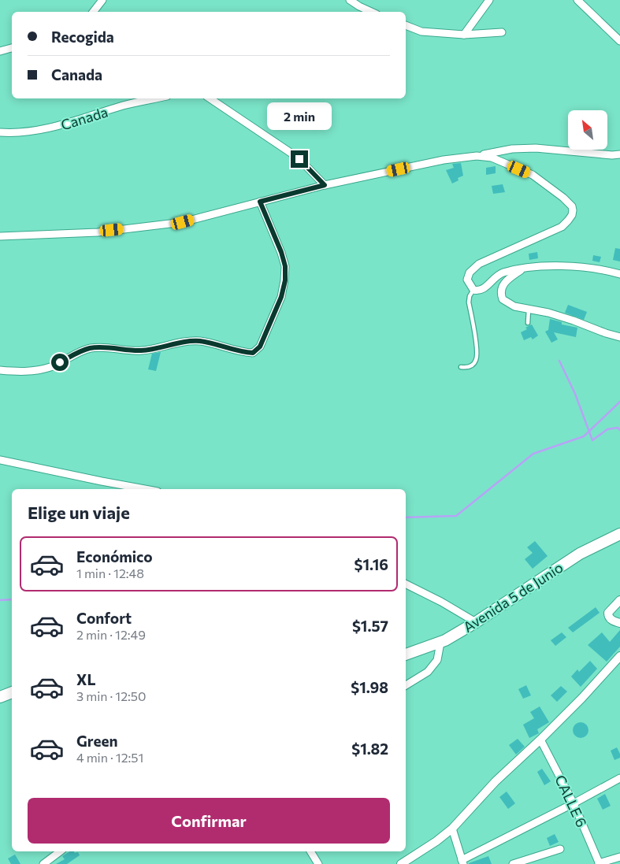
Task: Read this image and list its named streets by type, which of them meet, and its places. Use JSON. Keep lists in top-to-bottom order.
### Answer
{
  "streets": {
    "main road": ["Avenida 5 de Junio"],
    "street": ["Canada", "CALLE 6"]
  },
  "north": "top left",
  "page": {
    "banner": ["Recogida", "Canada"],
    "bubble": "2 min",
    "heading": "Elige un viaje",
    "list": [
      {
        "name": "Económico",
        "note": "1 min · 12:48",
        "value": "$1.16"
      },
      {
        "name": "Confort",
        "note": "2 min · 12:49",
        "value": "$1.57"
      },
      {
        "name": "XL",
        "note": "3 min · 12:50",
        "value": "$1.98"
      },
      {
        "name": "Green",
        "note": "4 min · 12:51",
        "value": "$1.82"
      }
    ],
    "buttons": "Confirmar"
  }
}
